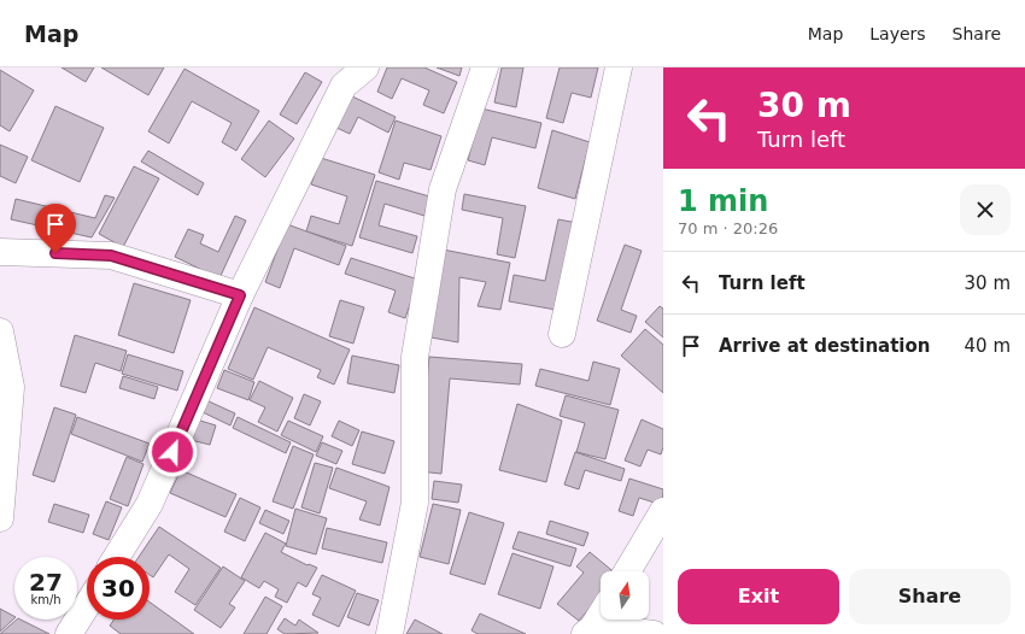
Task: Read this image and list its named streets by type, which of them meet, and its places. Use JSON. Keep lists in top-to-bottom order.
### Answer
{
  "north": "top",
  "page": {
    "header": "Map",
    "nav": ["Map", "Layers", "Share"],
    "turn": ["30 m", "Turn left"],
    "heading": ["1 min", "70 m · 20:26"],
    "list": [
      {
        "name": "Turn left",
        "value": "30 m"
      },
      {
        "name": "Arrive at destination",
        "value": "40 m"
      }
    ],
    "speed": "27 km/h",
    "limit": "30",
    "buttons": ["Exit", "Share"]
  }
}
